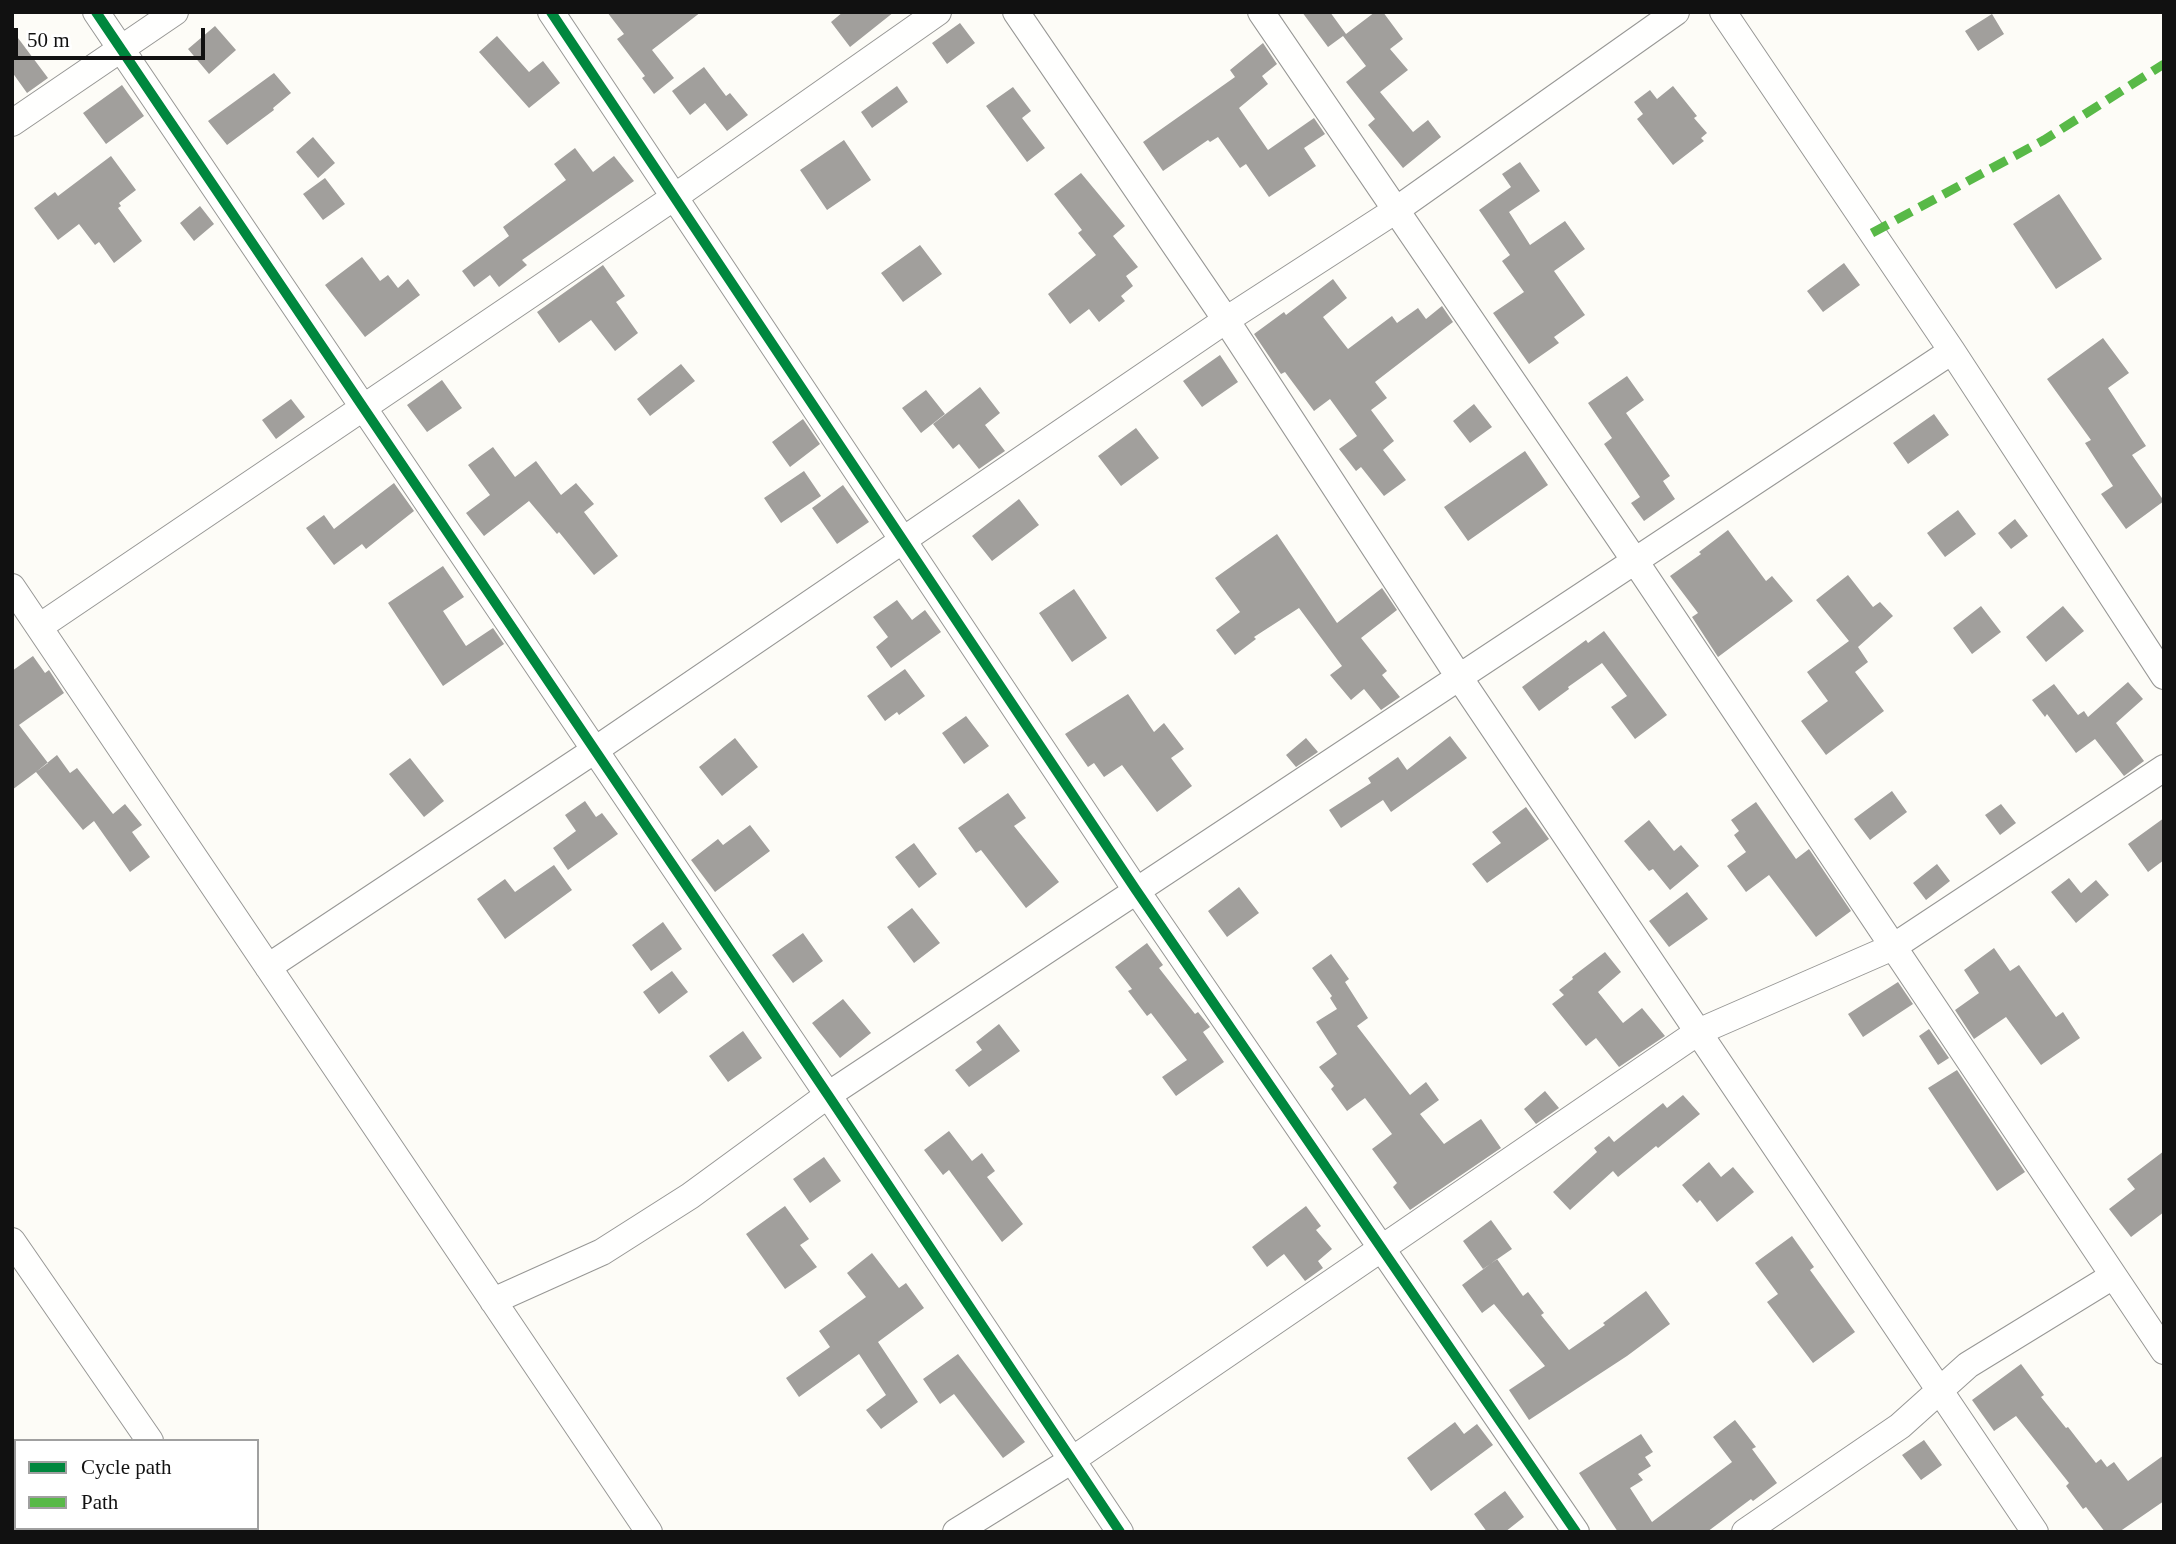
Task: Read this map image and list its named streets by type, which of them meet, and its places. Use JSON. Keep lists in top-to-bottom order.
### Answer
{
  "legend": ["Cycle path", "Path"],
  "scale_bar": "50 m"
}
